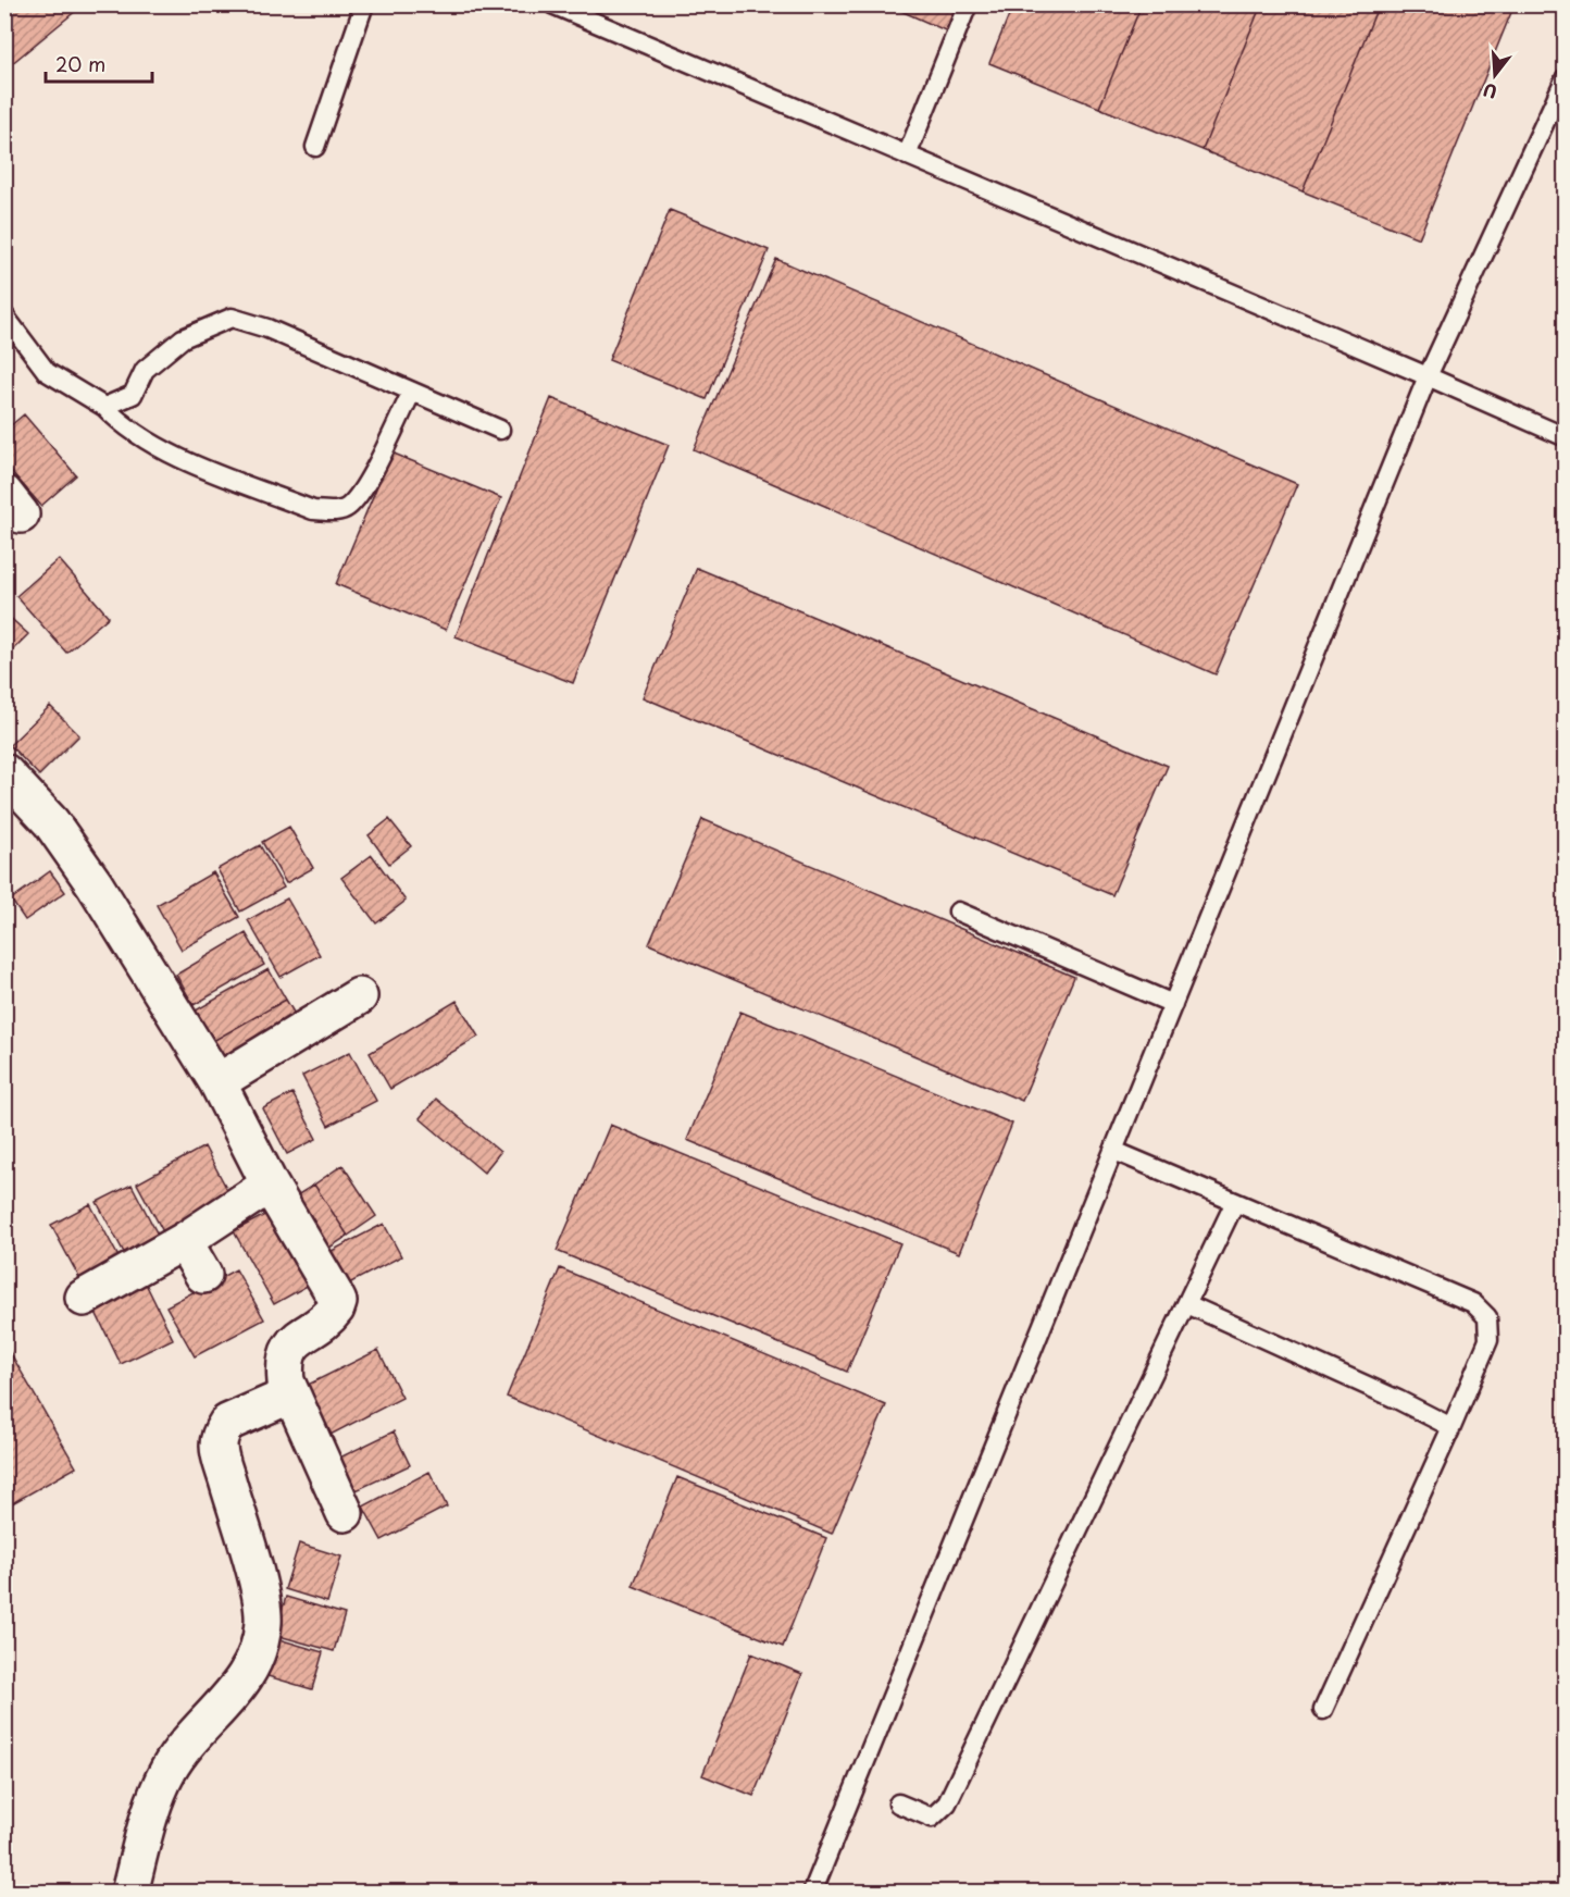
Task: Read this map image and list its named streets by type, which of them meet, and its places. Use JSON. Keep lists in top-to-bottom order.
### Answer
{
  "scale_bar": "20 m",
  "north": "bottom"
}
